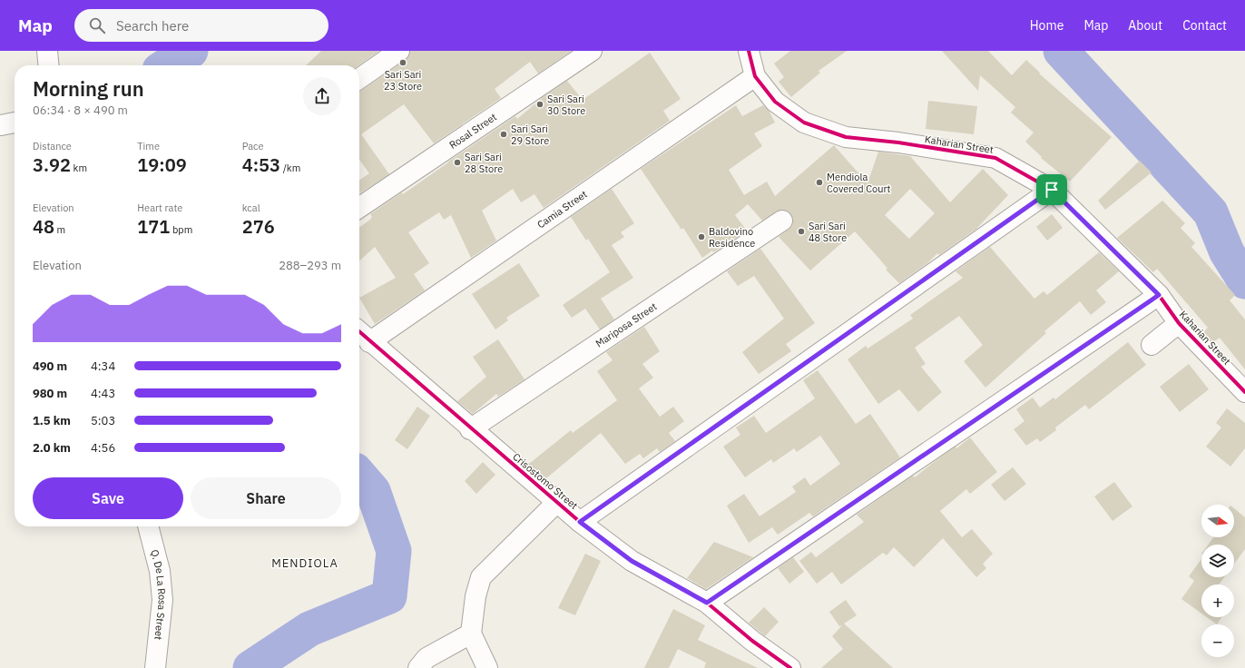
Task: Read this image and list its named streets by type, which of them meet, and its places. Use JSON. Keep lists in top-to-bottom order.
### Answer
{
  "streets": {
    "street": [
      "Rosal Street",
      "Kaharian Street",
      "Camia Street",
      "Mariposa Street",
      "Crisostomo Street",
      "Q. De La Rosa Street"
    ]
  },
  "crossings": [
    ["Kaharian Street", "Camia Street"],
    ["Camia Street", "Crisostomo Street"],
    ["Mariposa Street", "Crisostomo Street"]
  ],
  "districts": ["MENDIOLA"],
  "places": [
    "Sari Sari 23 Store",
    "Sari Sari 30 Store",
    "Sari Sari 29 Store",
    "Sari Sari 28 Store",
    "Mendiola Covered Court",
    "Sari Sari 48 Store",
    "Baldovino Residence"
  ],
  "north": "right",
  "page": {
    "header": "Map",
    "search": "Search here",
    "nav": [
      "Home",
      "Map",
      "About",
      "Contact"
    ],
    "heading": ["Morning run", "06:34 · 8 × 490 m"],
    "stats": [
      ["Distance", "3.92 km"],
      ["Time", "19:09"],
      ["Pace", "4:53 /km"],
      ["Elevation", "48 m"],
      ["Heart rate", "171 bpm"],
      ["kcal", "276"]
    ],
    "chart": ["Elevation", "288–293 m"],
    "list": [
      {
        "name": "490 m",
        "note": "4:34"
      },
      {
        "name": "980 m",
        "note": "4:43"
      },
      {
        "name": "1.5 km",
        "note": "5:03"
      },
      {
        "name": "2.0 km",
        "note": "4:56"
      }
    ],
    "buttons": ["Save", "Share"],
    "map_buttons": ["+", "−"]
  }
}
